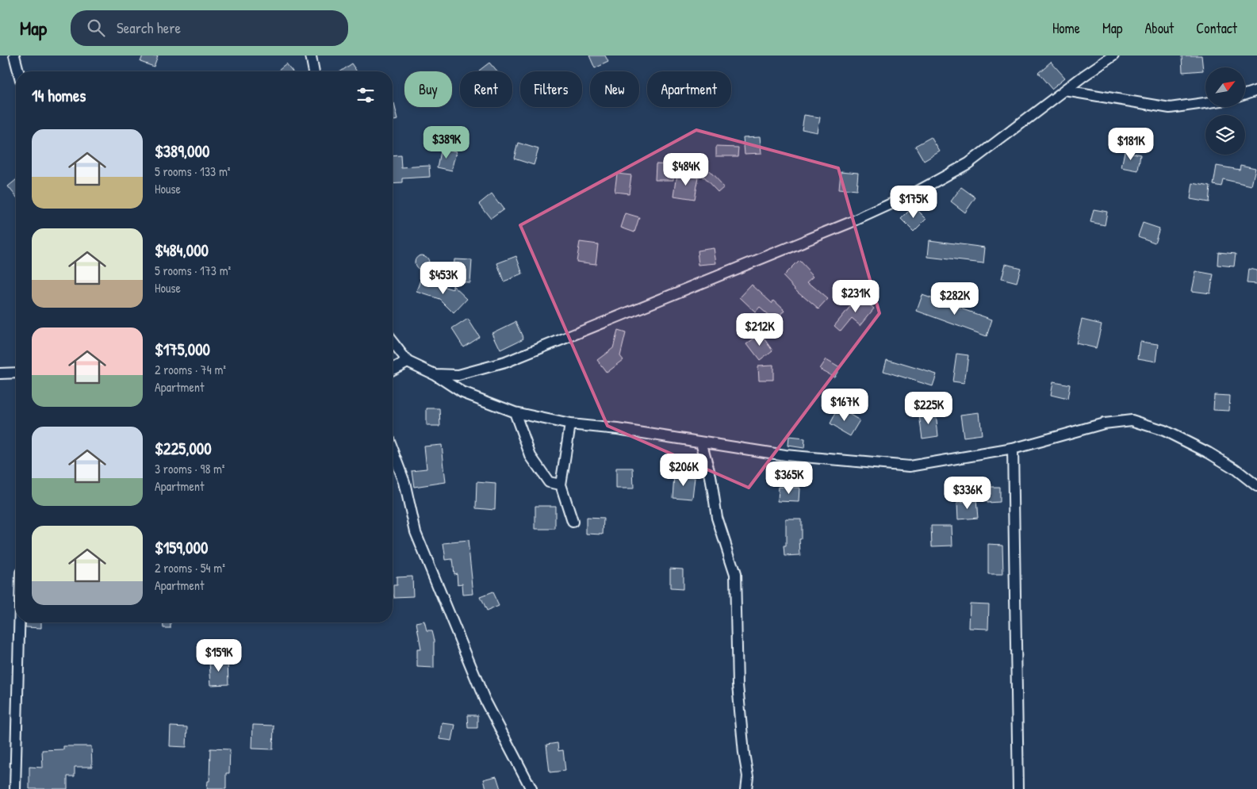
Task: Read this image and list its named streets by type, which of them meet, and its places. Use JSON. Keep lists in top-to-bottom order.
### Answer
{
  "north": "top right",
  "page": {
    "header": "Map",
    "search": "Search here",
    "nav": [
      "Home",
      "Map",
      "About",
      "Contact"
    ],
    "chip": [
      "Buy",
      "Rent",
      "Filters",
      "New",
      "Apartment"
    ],
    "heading": "14 homes",
    "list": [
      {
        "name": "$389,000",
        "note": "5 rooms · 133 m² · House"
      },
      {
        "name": "$484,000",
        "note": "5 rooms · 173 m² · House"
      },
      {
        "name": "$175,000",
        "note": "2 rooms · 74 m² · Apartment"
      },
      {
        "name": "$225,000",
        "note": "3 rooms · 98 m² · Apartment"
      },
      {
        "name": "$159,000",
        "note": "2 rooms · 54 m² · Apartment"
      }
    ],
    "price": [
      "$389K",
      "$181K",
      "$484K",
      "$175K",
      "$453K",
      "$231K",
      "$282K",
      "$212K",
      "$167K",
      "$225K",
      "$206K",
      "$365K",
      "$336K",
      "$159K"
    ]
  }
}
